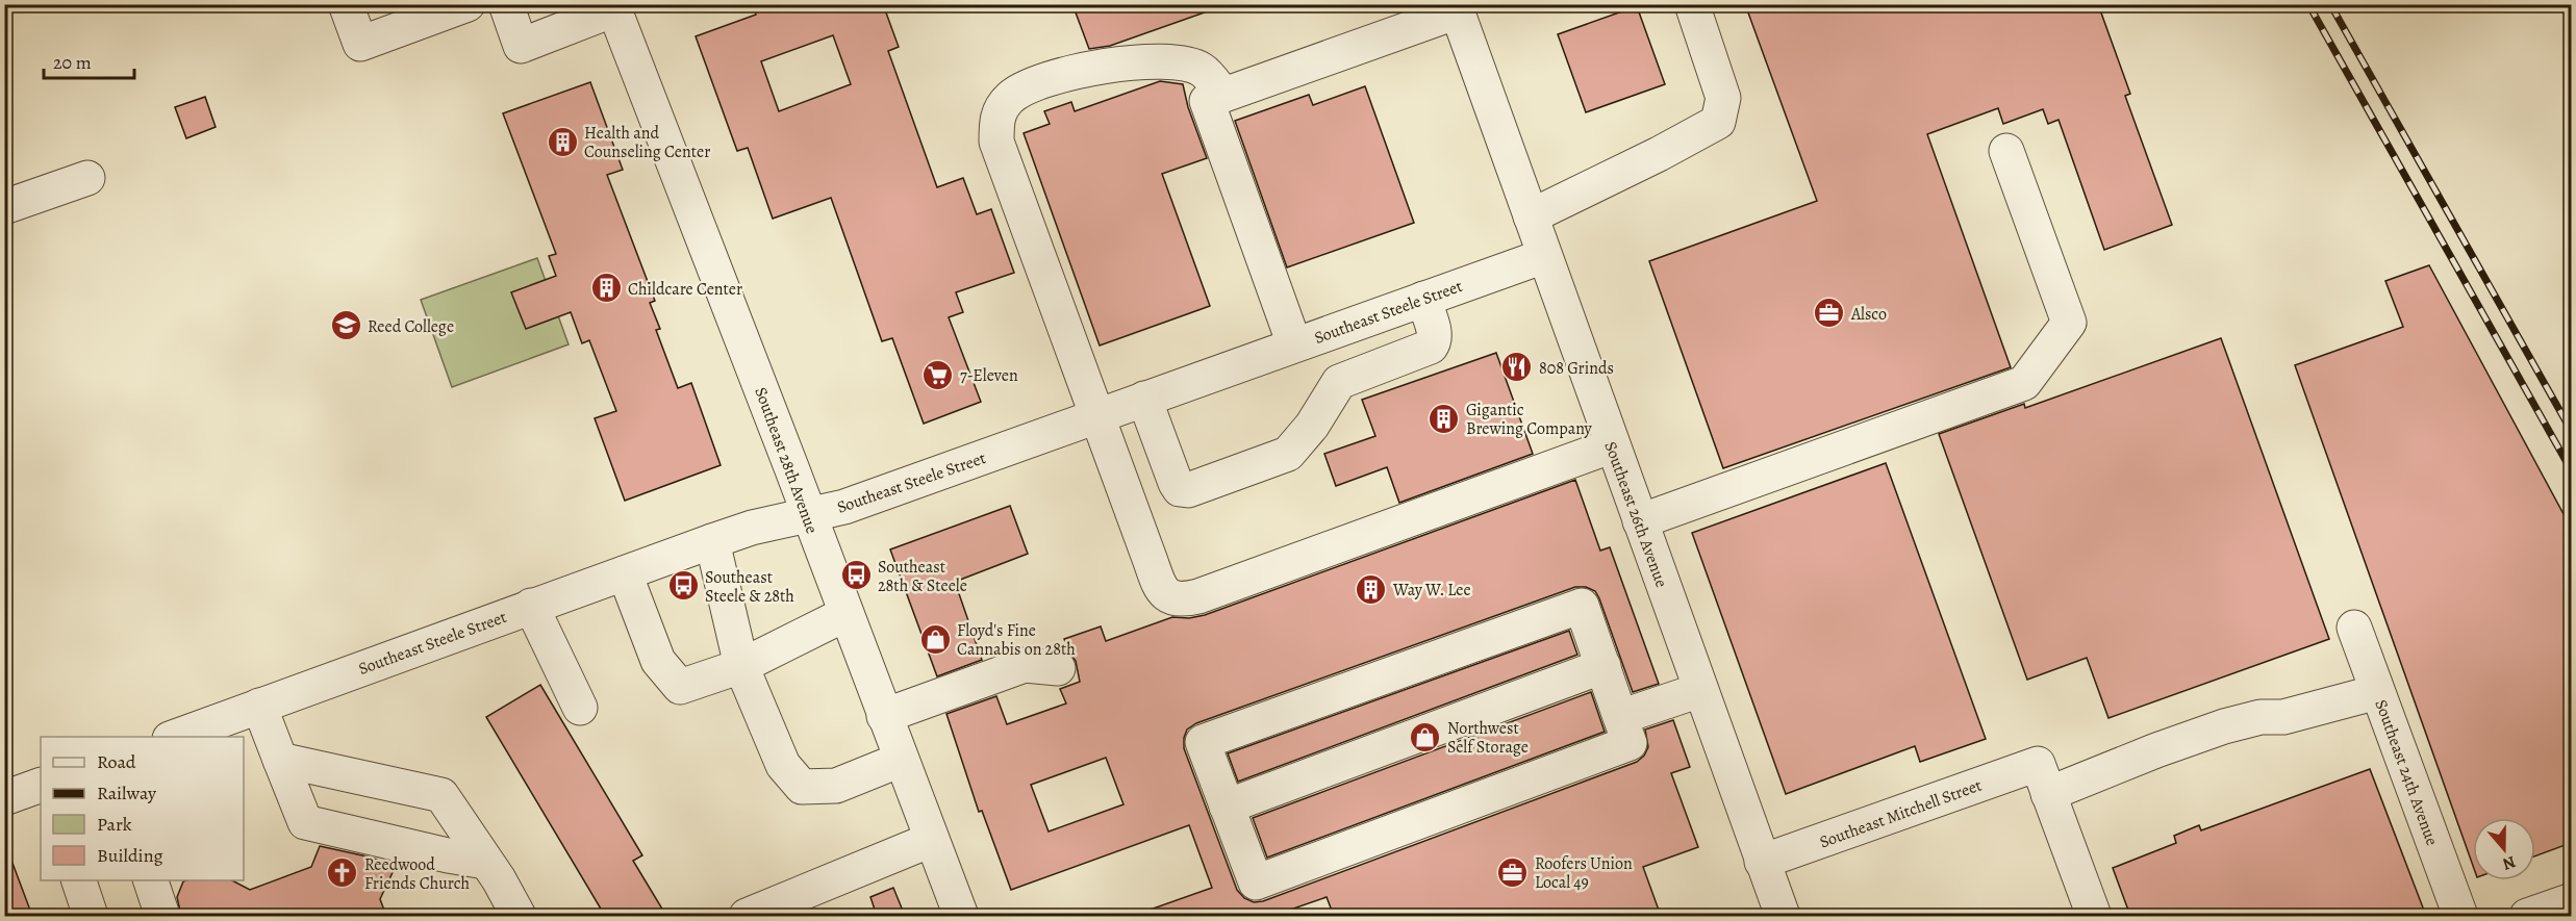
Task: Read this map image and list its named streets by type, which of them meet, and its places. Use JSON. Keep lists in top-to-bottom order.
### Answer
{
  "streets": {
    "street": [
      "Southeast Steele Street",
      "Southeast 28th Avenue",
      "Southeast 26th Avenue",
      "Southeast 24th Avenue",
      "Southeast Mitchell Street"
    ]
  },
  "crossings": [
    ["Southeast Steele Street", "Southeast 28th Avenue"],
    ["Southeast Steele Street", "Southeast 26th Avenue"],
    ["Southeast 26th Avenue", "Southeast Mitchell Street"],
    ["Southeast 24th Avenue", "Southeast Mitchell Street"]
  ],
  "places": {
    "building": [
      "Health and Counseling Center",
      "Childcare Center",
      "Gigantic Brewing Company",
      "Way W. Lee"
    ],
    "office": ["Alsco", "Roofers Union Local 49"],
    "school or university": ["Reed College"],
    "restaurant": ["808 Grinds"],
    "supermarket": ["7-Eleven"],
    "bus stop": ["Southeast 28th & Steele", "Southeast Steele & 28th"],
    "shop": ["Floyd's Fine Cannabis on 28th", "Northwest Self Storage"],
    "church": ["Reedwood Friends Church"]
  },
  "legend": [
    "Road",
    "Railway",
    "Park",
    "Building"
  ],
  "scale_bar": "20 m",
  "north": "bottom"
}
